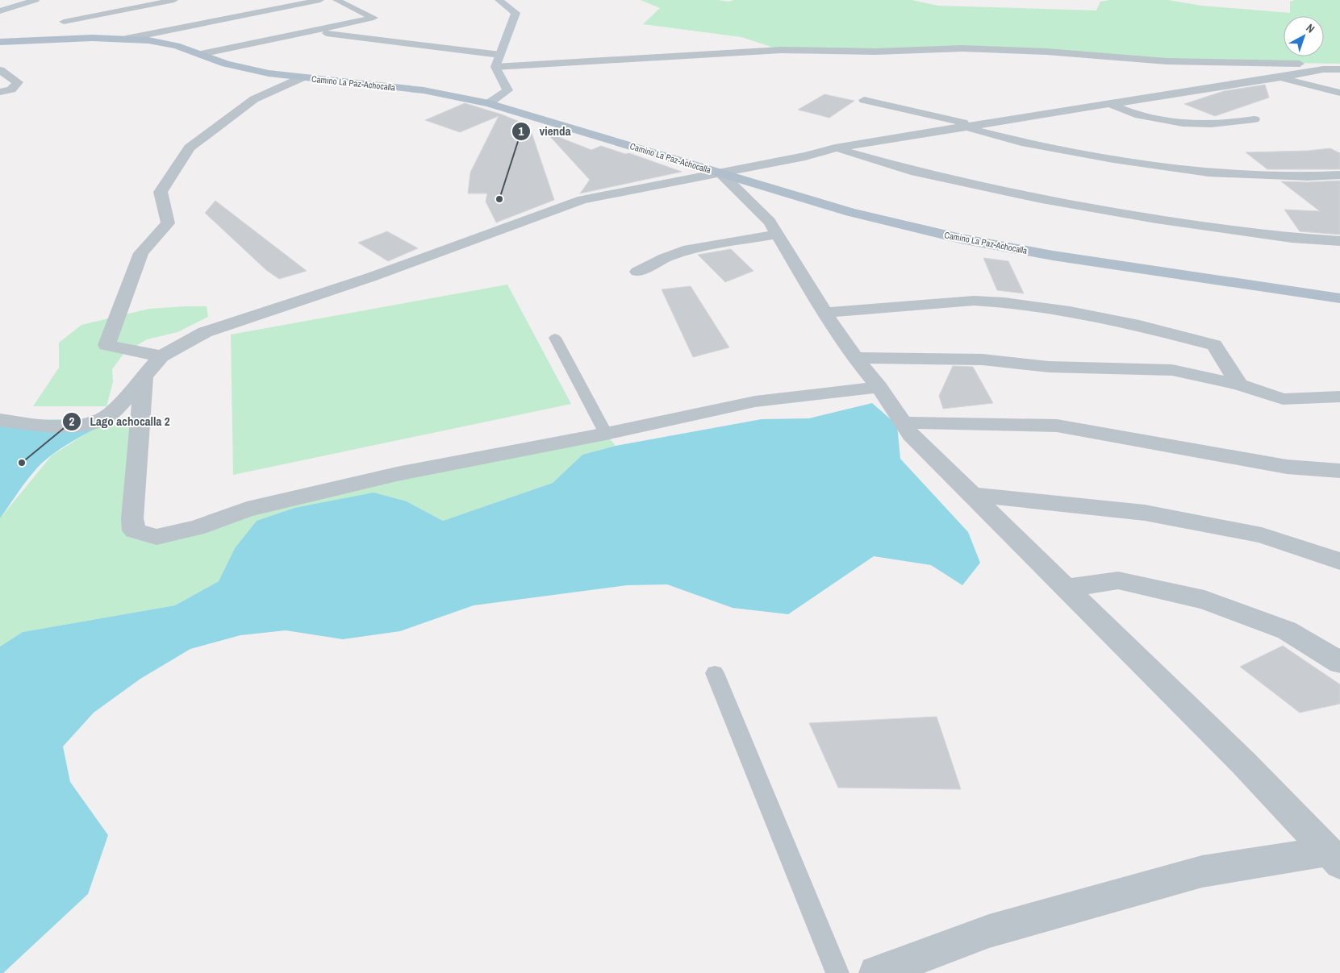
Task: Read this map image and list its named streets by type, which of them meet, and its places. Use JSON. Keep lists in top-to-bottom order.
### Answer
{
  "streets": {
    "main road": ["Camino La Paz-Achocalla"]
  },
  "places": ["vienda", "Lago achocalla 2"],
  "north": "top right"
}
